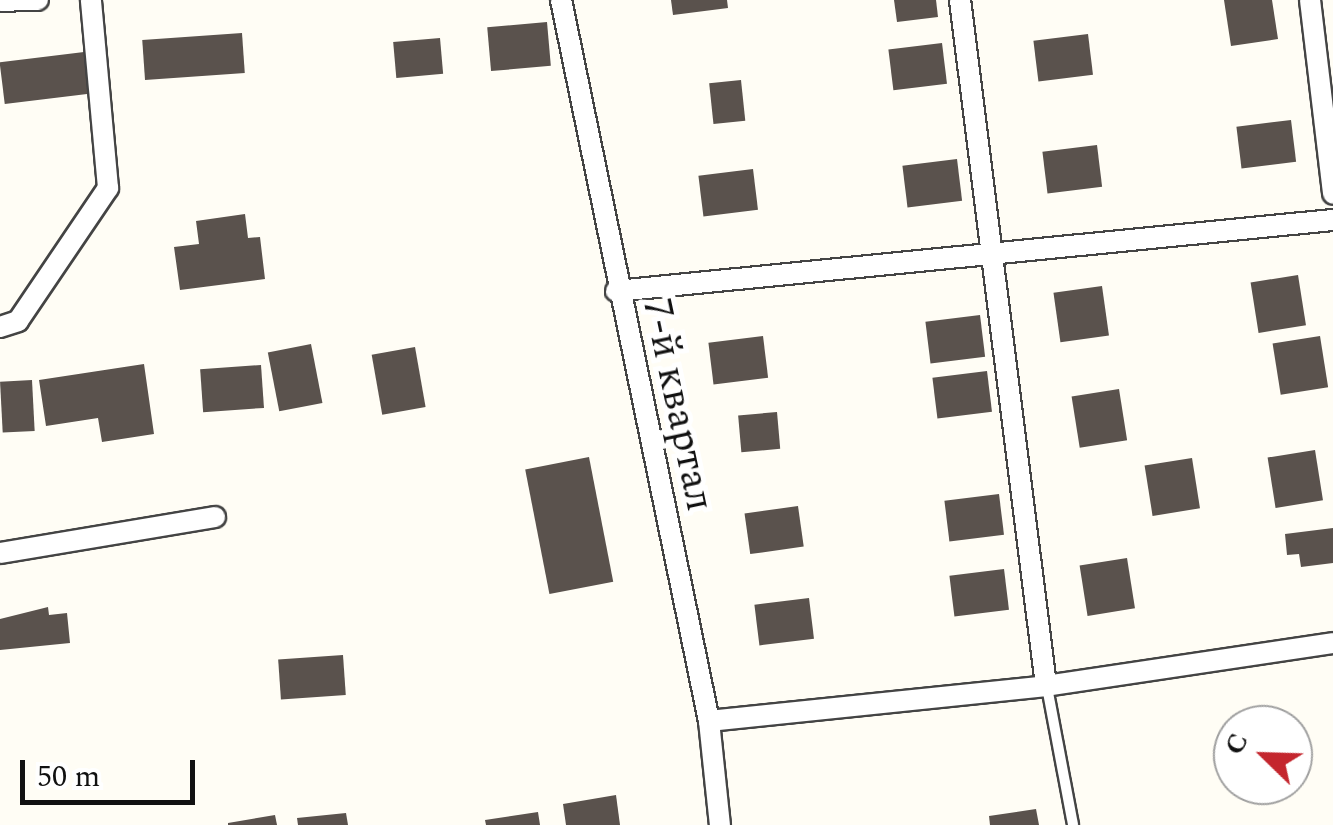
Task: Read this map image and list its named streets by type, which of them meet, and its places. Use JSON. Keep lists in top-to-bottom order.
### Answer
{
  "streets": {
    "street": ["7-й квартал"]
  },
  "scale_bar": "50 m",
  "north": "top left"
}
